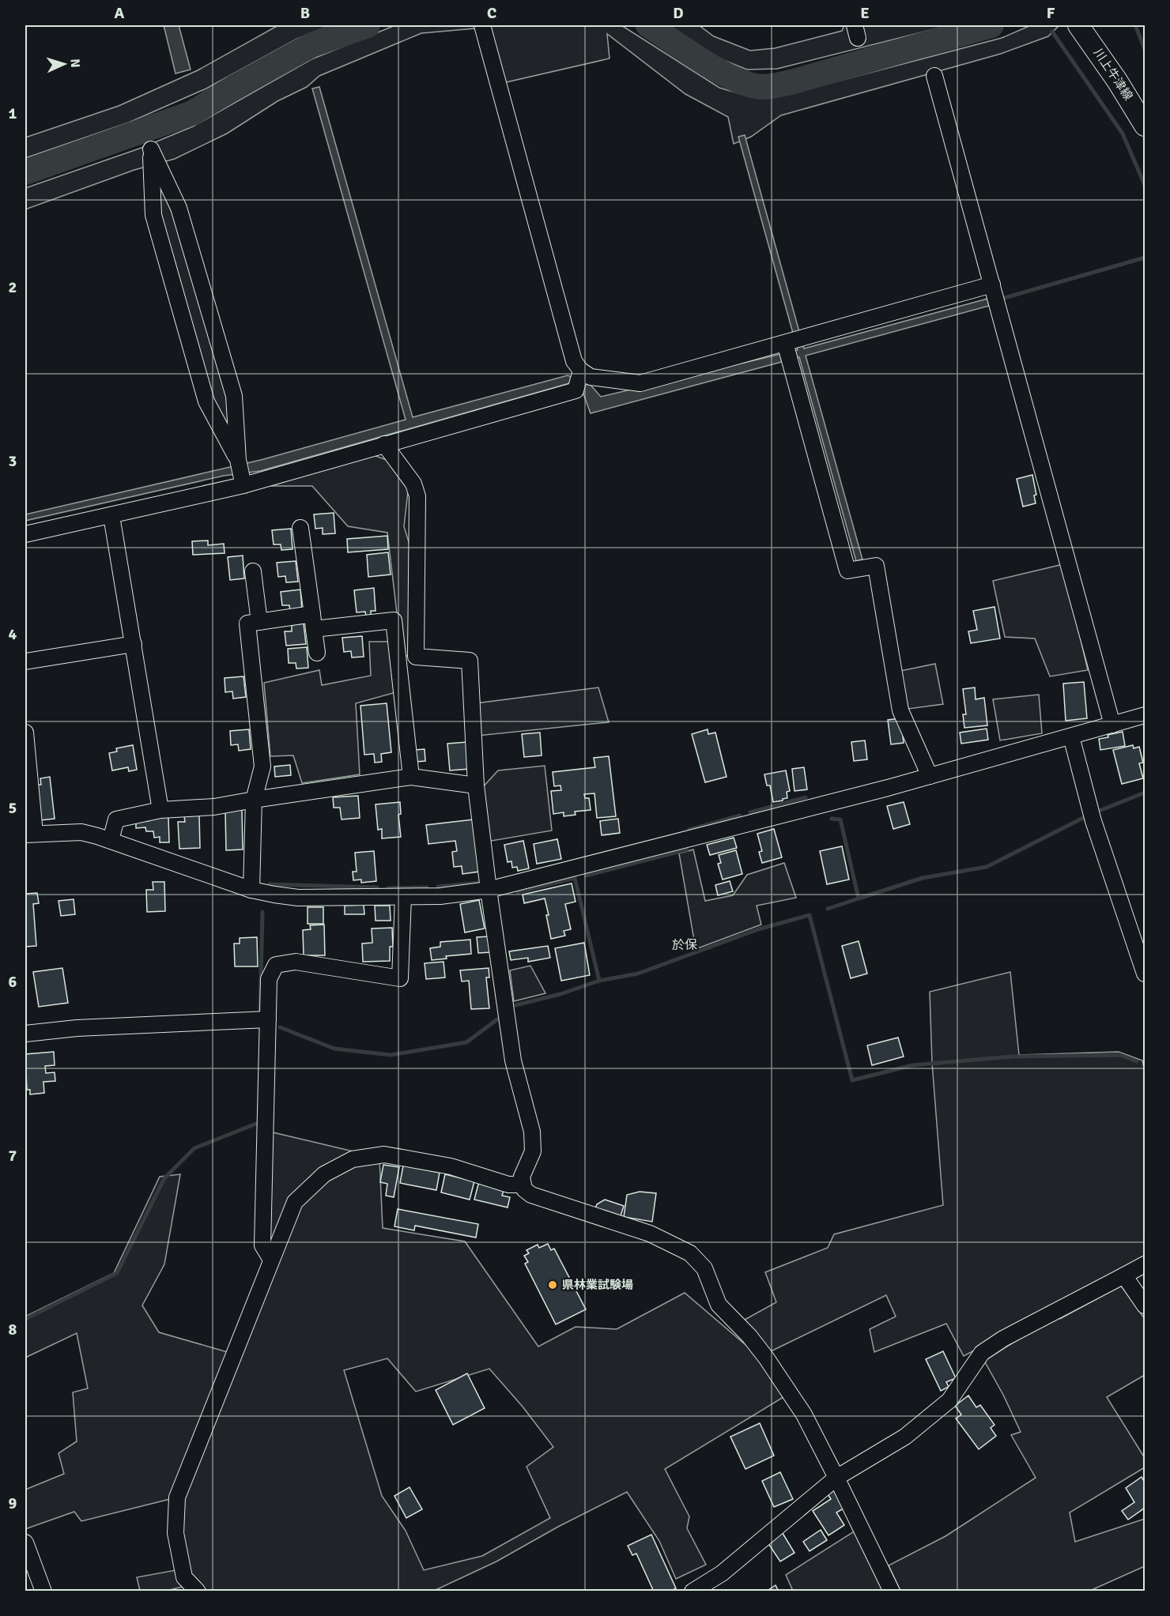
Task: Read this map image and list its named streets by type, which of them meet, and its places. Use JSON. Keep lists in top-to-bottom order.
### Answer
{
  "streets": {
    "main road": ["川上牛津線"]
  },
  "districts": ["於保"],
  "places": ["県林業試験場"],
  "north": "right",
  "grid": {
    "columns": [
      "A",
      "B",
      "C",
      "D",
      "E",
      "F"
    ],
    "rows": [
      "1",
      "2",
      "3",
      "4",
      "5",
      "6",
      "7",
      "8",
      "9"
    ]
  }
}
